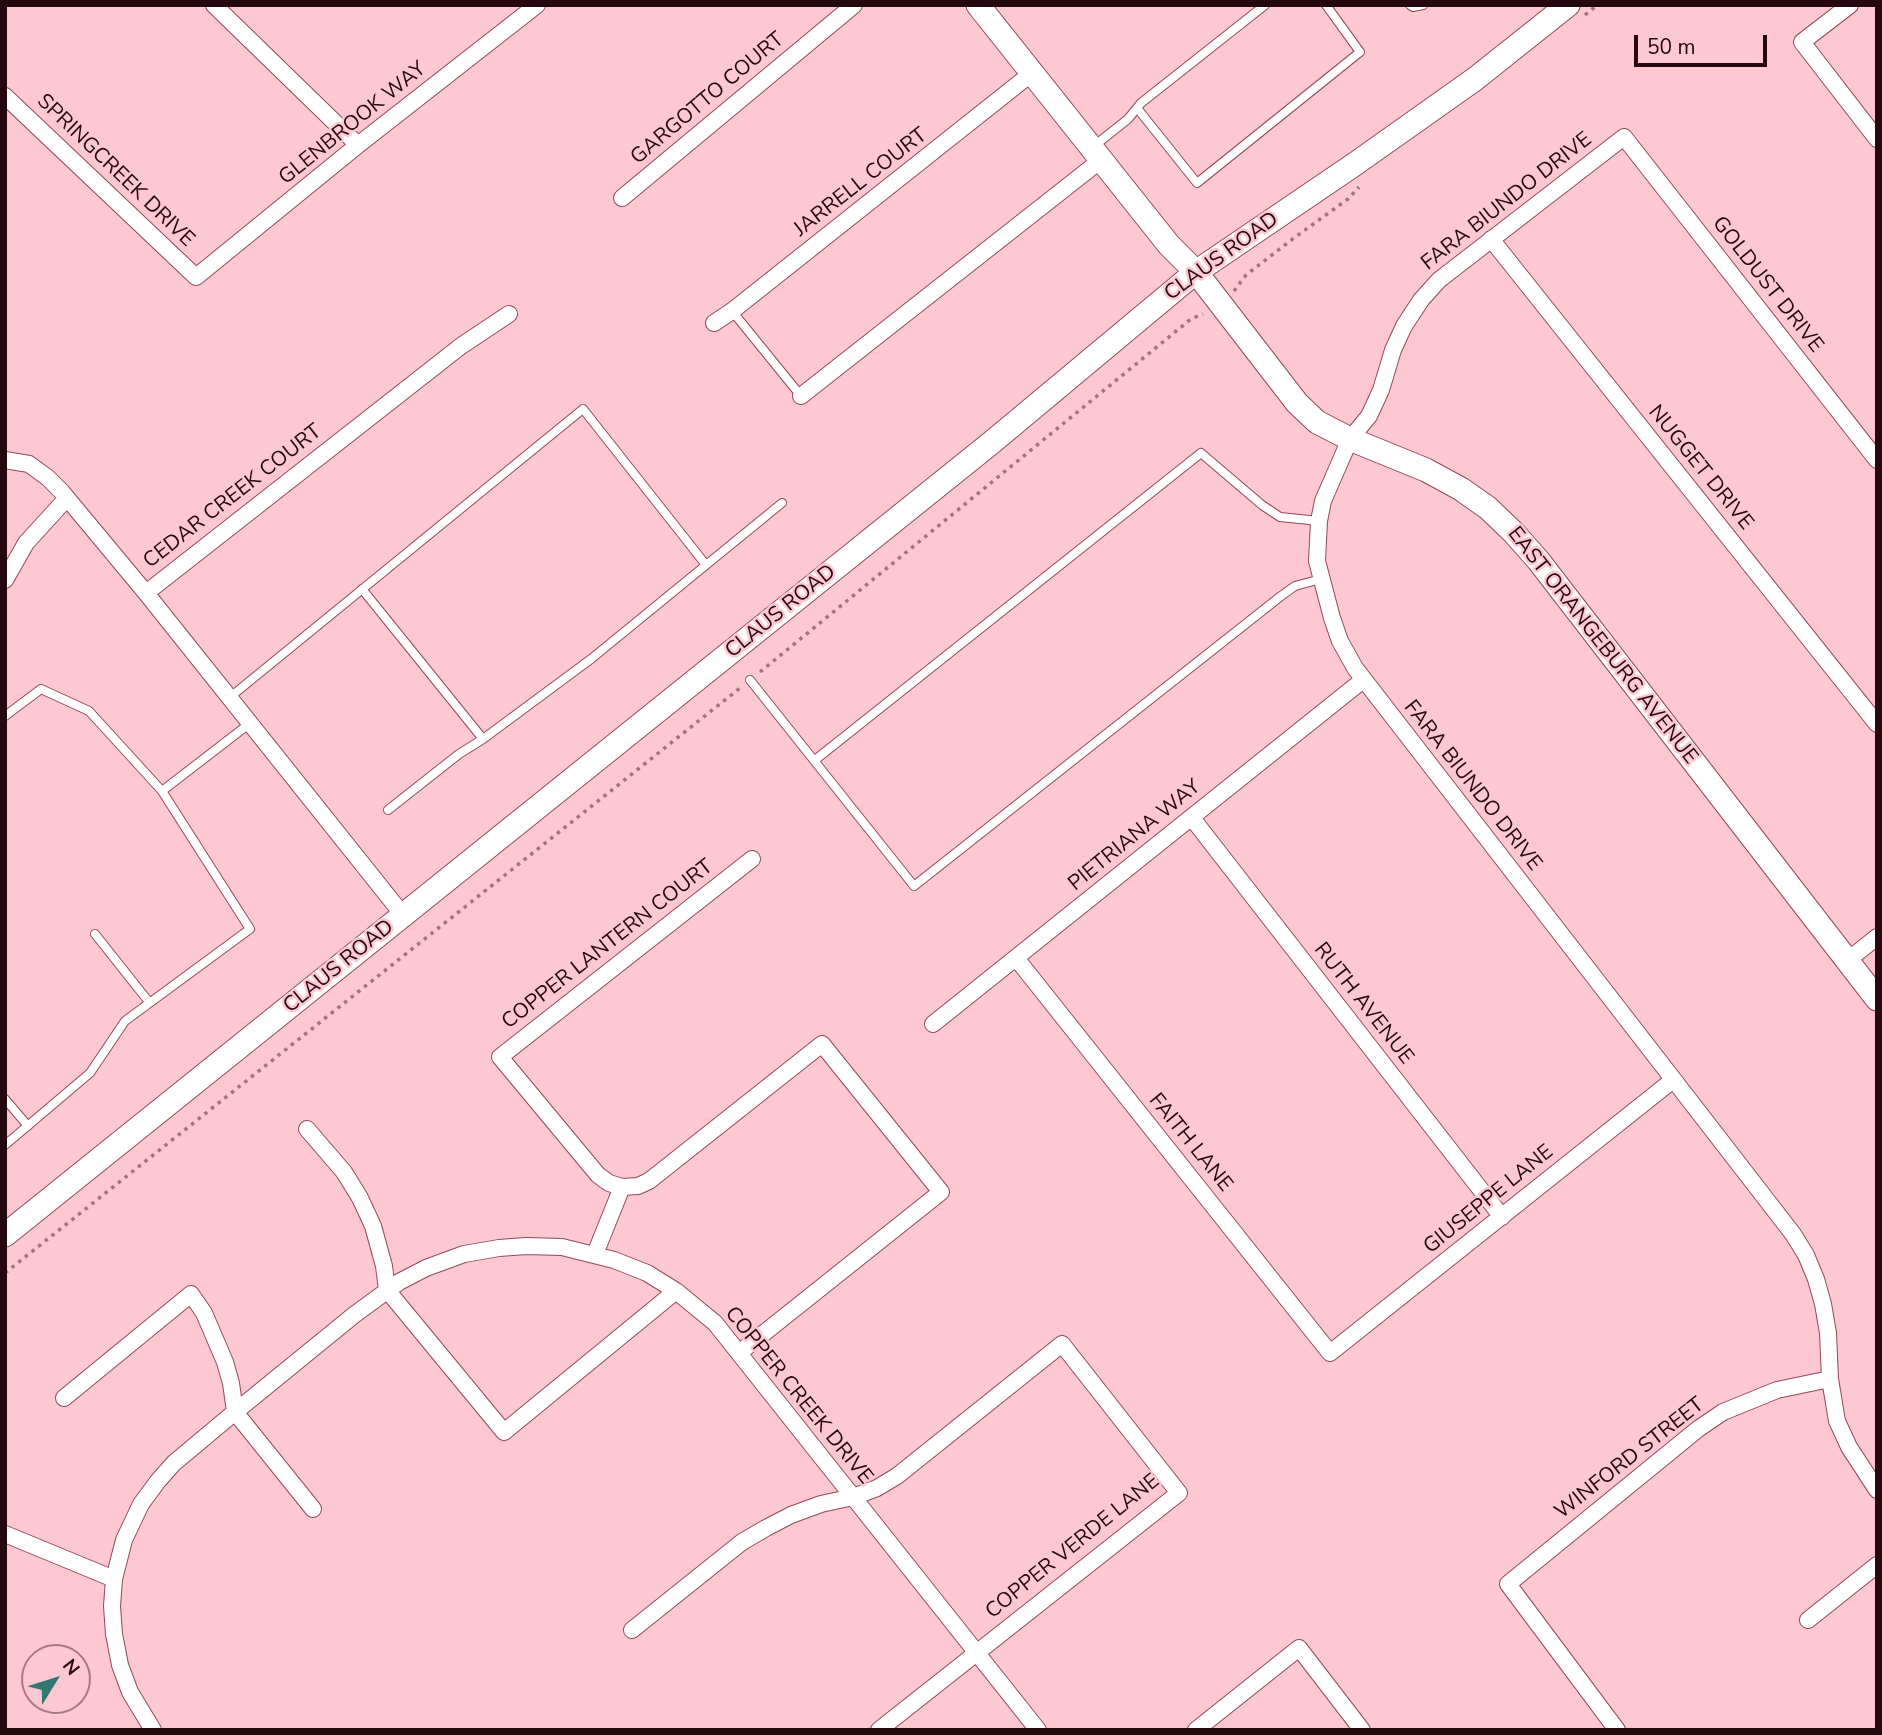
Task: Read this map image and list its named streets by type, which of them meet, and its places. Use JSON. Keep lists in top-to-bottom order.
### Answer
{
  "streets": {
    "main road": ["CLAUS ROAD", "EAST ORANGEBURG AVENUE"],
    "street": [
      "GARGOTTO COURT",
      "GLENBROOK WAY",
      "SPRINGCREEK DRIVE",
      "JARRELL COURT",
      "FARA BIUNDO DRIVE",
      "GOLDUST DRIVE",
      "NUGGET DRIVE",
      "CEDAR CREEK COURT",
      "PIETRIANA WAY",
      "COPPER LANTERN COURT",
      "RUTH AVENUE",
      "FAITH LANE",
      "GIUSEPPE LANE",
      "COPPER CREEK DRIVE",
      "WINFORD STREET",
      "COPPER VERDE LANE"
    ]
  },
  "crossings": [
    ["GLENBROOK WAY", "SPRINGCREEK DRIVE"],
    ["JARRELL COURT", "EAST ORANGEBURG AVENUE"],
    ["FARA BIUNDO DRIVE", "GOLDUST DRIVE"],
    ["FARA BIUNDO DRIVE", "NUGGET DRIVE"],
    ["FARA BIUNDO DRIVE", "EAST ORANGEBURG AVENUE"],
    ["FARA BIUNDO DRIVE", "PIETRIANA WAY"],
    ["FARA BIUNDO DRIVE", "GIUSEPPE LANE"],
    ["FARA BIUNDO DRIVE", "WINFORD STREET"],
    ["CLAUS ROAD", "CEDAR CREEK COURT"],
    ["CLAUS ROAD", "EAST ORANGEBURG AVENUE"],
    ["PIETRIANA WAY", "RUTH AVENUE"],
    ["PIETRIANA WAY", "FAITH LANE"],
    ["RUTH AVENUE", "GIUSEPPE LANE"],
    ["FAITH LANE", "GIUSEPPE LANE"],
    ["COPPER CREEK DRIVE", "COPPER VERDE LANE"]
  ],
  "scale_bar": "50 m",
  "north": "top right"
}
